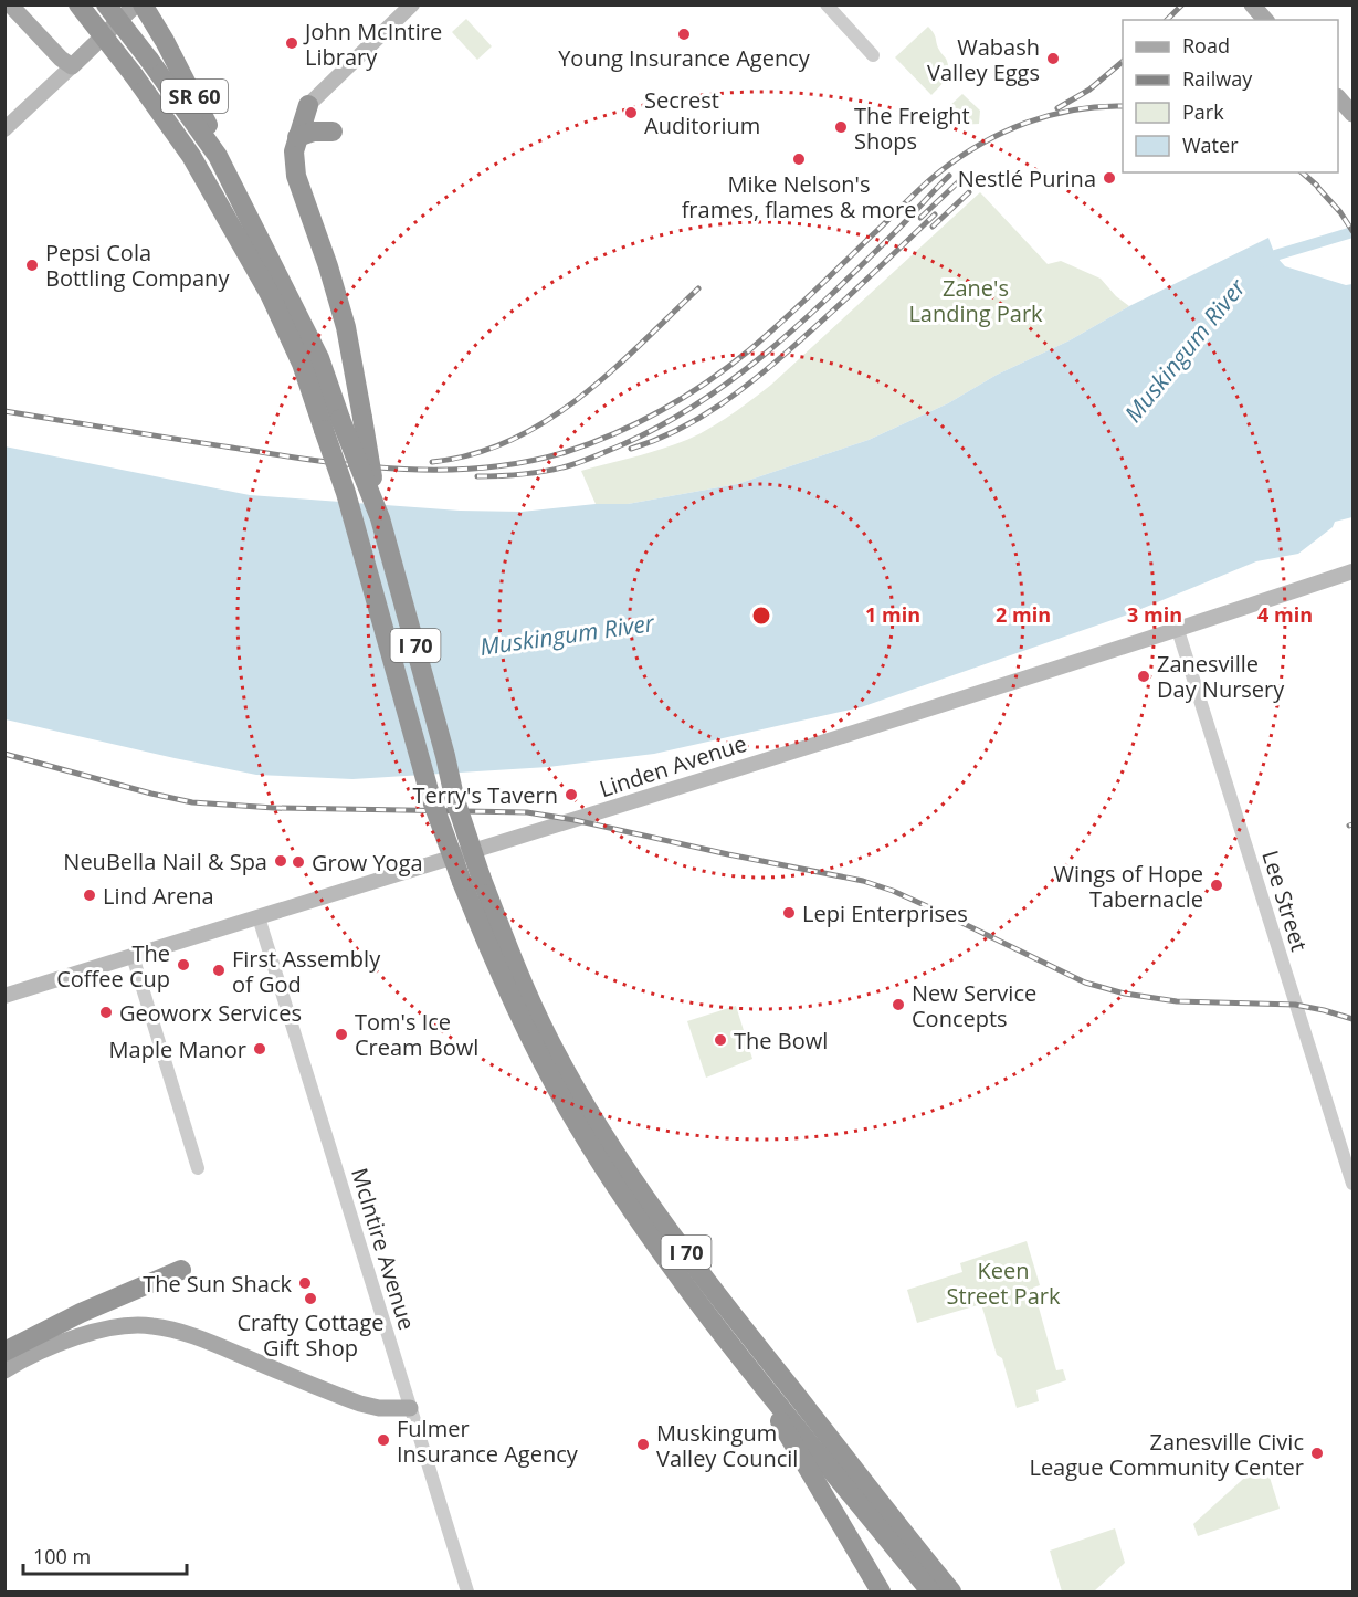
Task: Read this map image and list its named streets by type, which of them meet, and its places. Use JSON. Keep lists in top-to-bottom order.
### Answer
{
  "streets": {
    "highway": ["SR 60", "I 70"],
    "main road": ["Linden Avenue"],
    "street": ["Lee Street", "McIntire Avenue"]
  },
  "crossings": [
    ["SR 60", "I 70"],
    ["Linden Avenue", "Lee Street"],
    ["Linden Avenue", "McIntire Avenue"]
  ],
  "water": ["Muskingum River"],
  "parks": ["Zane's Landing Park", "Keen Street Park"],
  "places": [
    "Young Insurance Agency",
    "John McIntire Library",
    "Wabash Valley Eggs",
    "Secrest Auditorium",
    "The Freight Shops",
    "Mike Nelson's frames, flames & more",
    "Nestlé Purina",
    "Pepsi Cola Bottling Company",
    "Zanesville Day Nursery",
    "Terry's Tavern",
    "NeuBella Nail & Spa",
    "Grow Yoga",
    "Wings of Hope Tabernacle",
    "Lind Arena",
    "Lepi Enterprises",
    "The Coffee Cup",
    "First Assembly of God",
    "New Service Concepts",
    "Geoworx Services",
    "Tom's Ice Cream Bowl",
    "The Bowl",
    "Maple Manor",
    "The Sun Shack",
    "Crafty Cottage Gift Shop",
    "Fulmer Insurance Agency",
    "Muskingum Valley Council",
    "Zanesville Civic League Community Center"
  ],
  "legend": [
    "Road",
    "Railway",
    "Park",
    "Water"
  ],
  "scale_bar": "100 m",
  "rings": [
    "1 min",
    "2 min",
    "3 min",
    "4 min"
  ]
}
